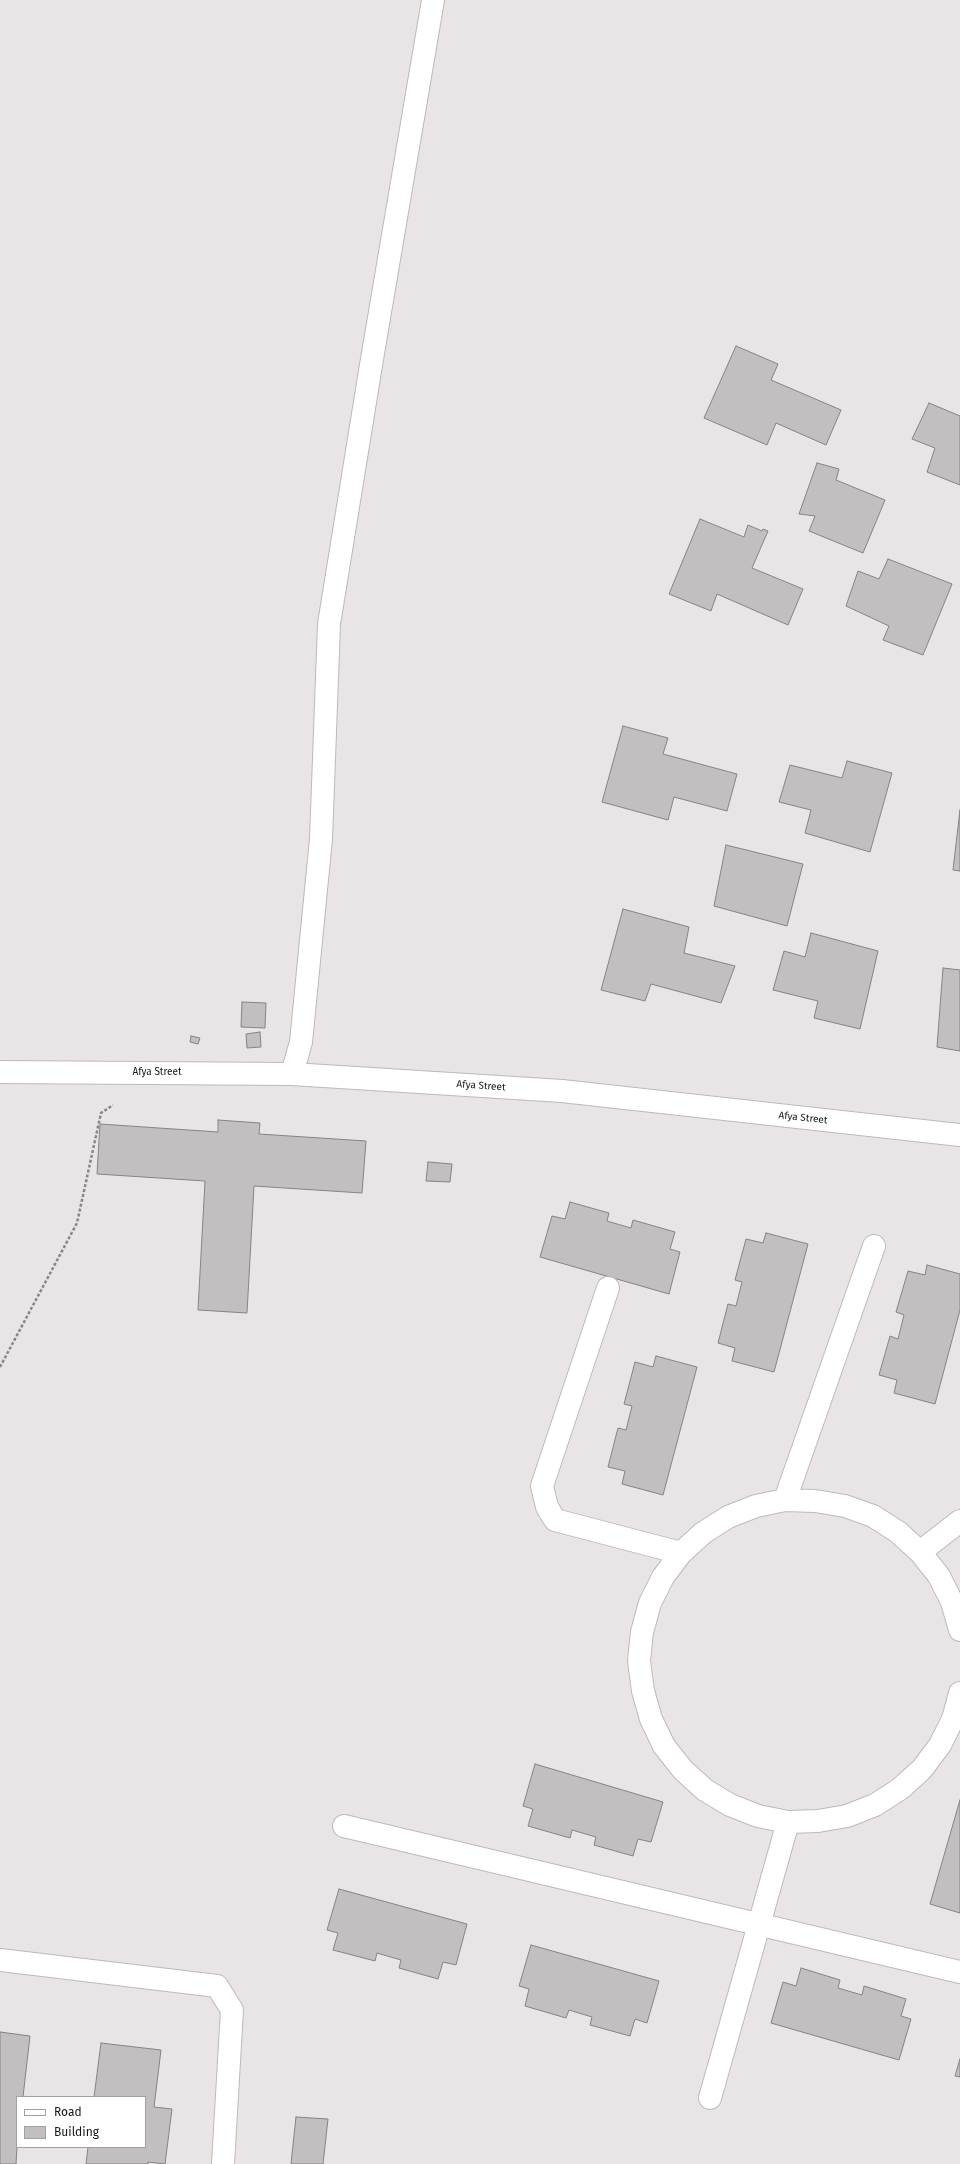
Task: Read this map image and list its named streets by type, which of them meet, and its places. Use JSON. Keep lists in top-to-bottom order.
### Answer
{
  "streets": {
    "street": ["Afya Street"]
  },
  "legend": ["Road", "Building"]
}
